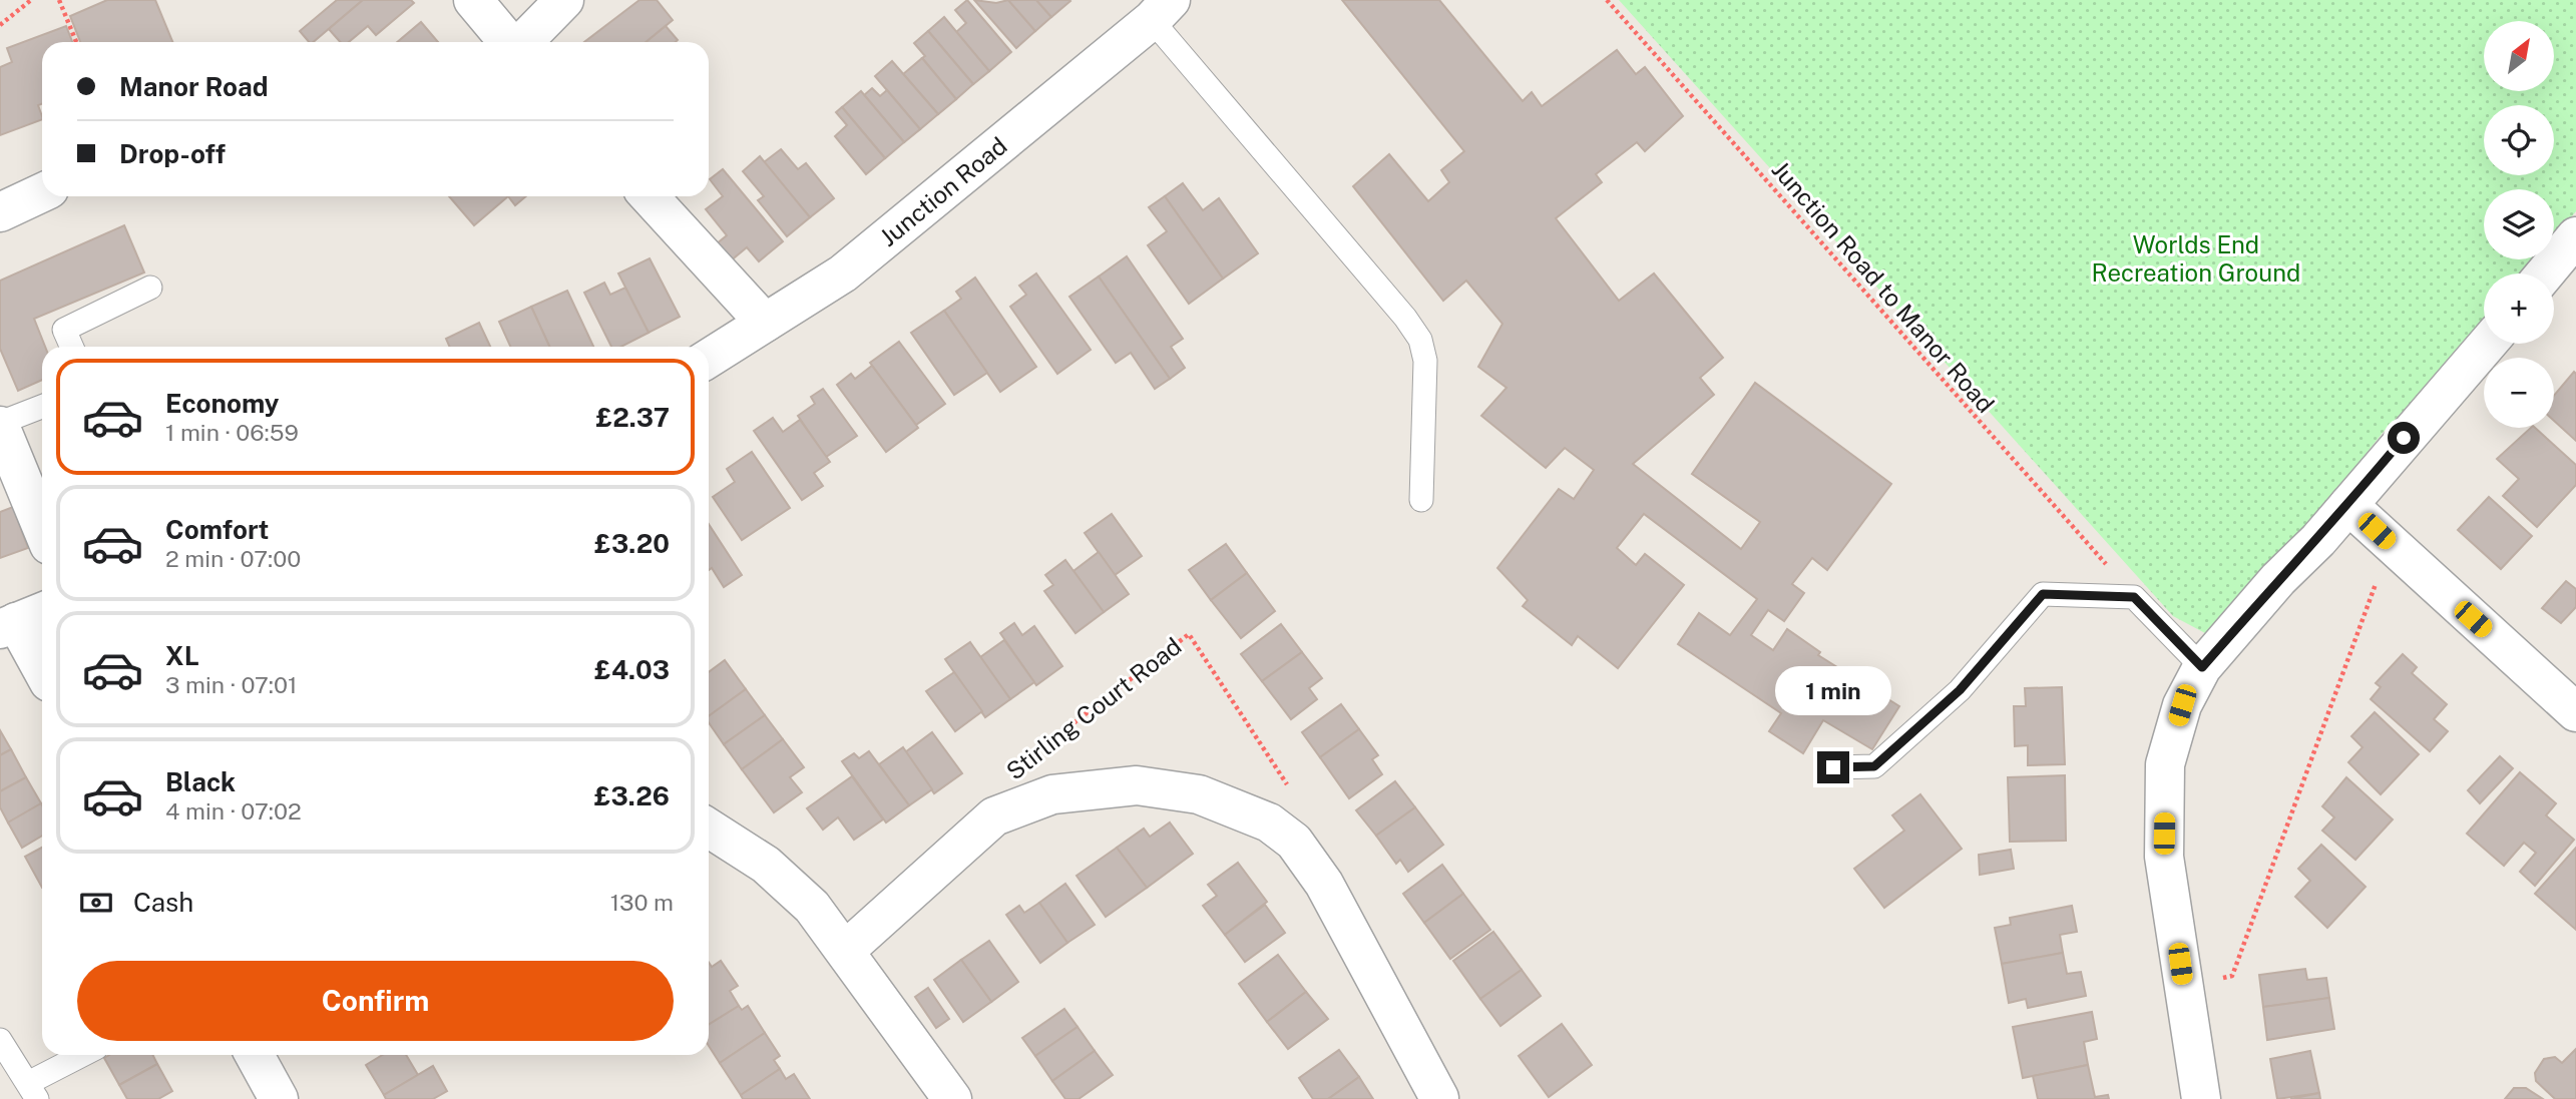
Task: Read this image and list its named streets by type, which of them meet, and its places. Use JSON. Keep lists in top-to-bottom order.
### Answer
{
  "streets": {
    "street": ["Junction Road", "Stirling Court Road"],
    "path": ["Junction Road to Manor Road"]
  },
  "parks": ["Worlds End Recreation Ground"],
  "north": "top right",
  "page": {
    "map_buttons": ["+", "−"],
    "banner": ["Manor Road", "Drop-off"],
    "list": [
      {
        "name": "Economy",
        "note": "1 min · 06:59",
        "value": "£2.37"
      },
      {
        "name": "Comfort",
        "note": "2 min · 07:00",
        "value": "£3.20"
      },
      {
        "name": "XL",
        "note": "3 min · 07:01",
        "value": "£4.03"
      },
      {
        "name": "Black",
        "note": "4 min · 07:02",
        "value": "£3.26"
      }
    ],
    "bubble": "1 min",
    "pay": ["Cash", "130 m"],
    "buttons": "Confirm"
  }
}
